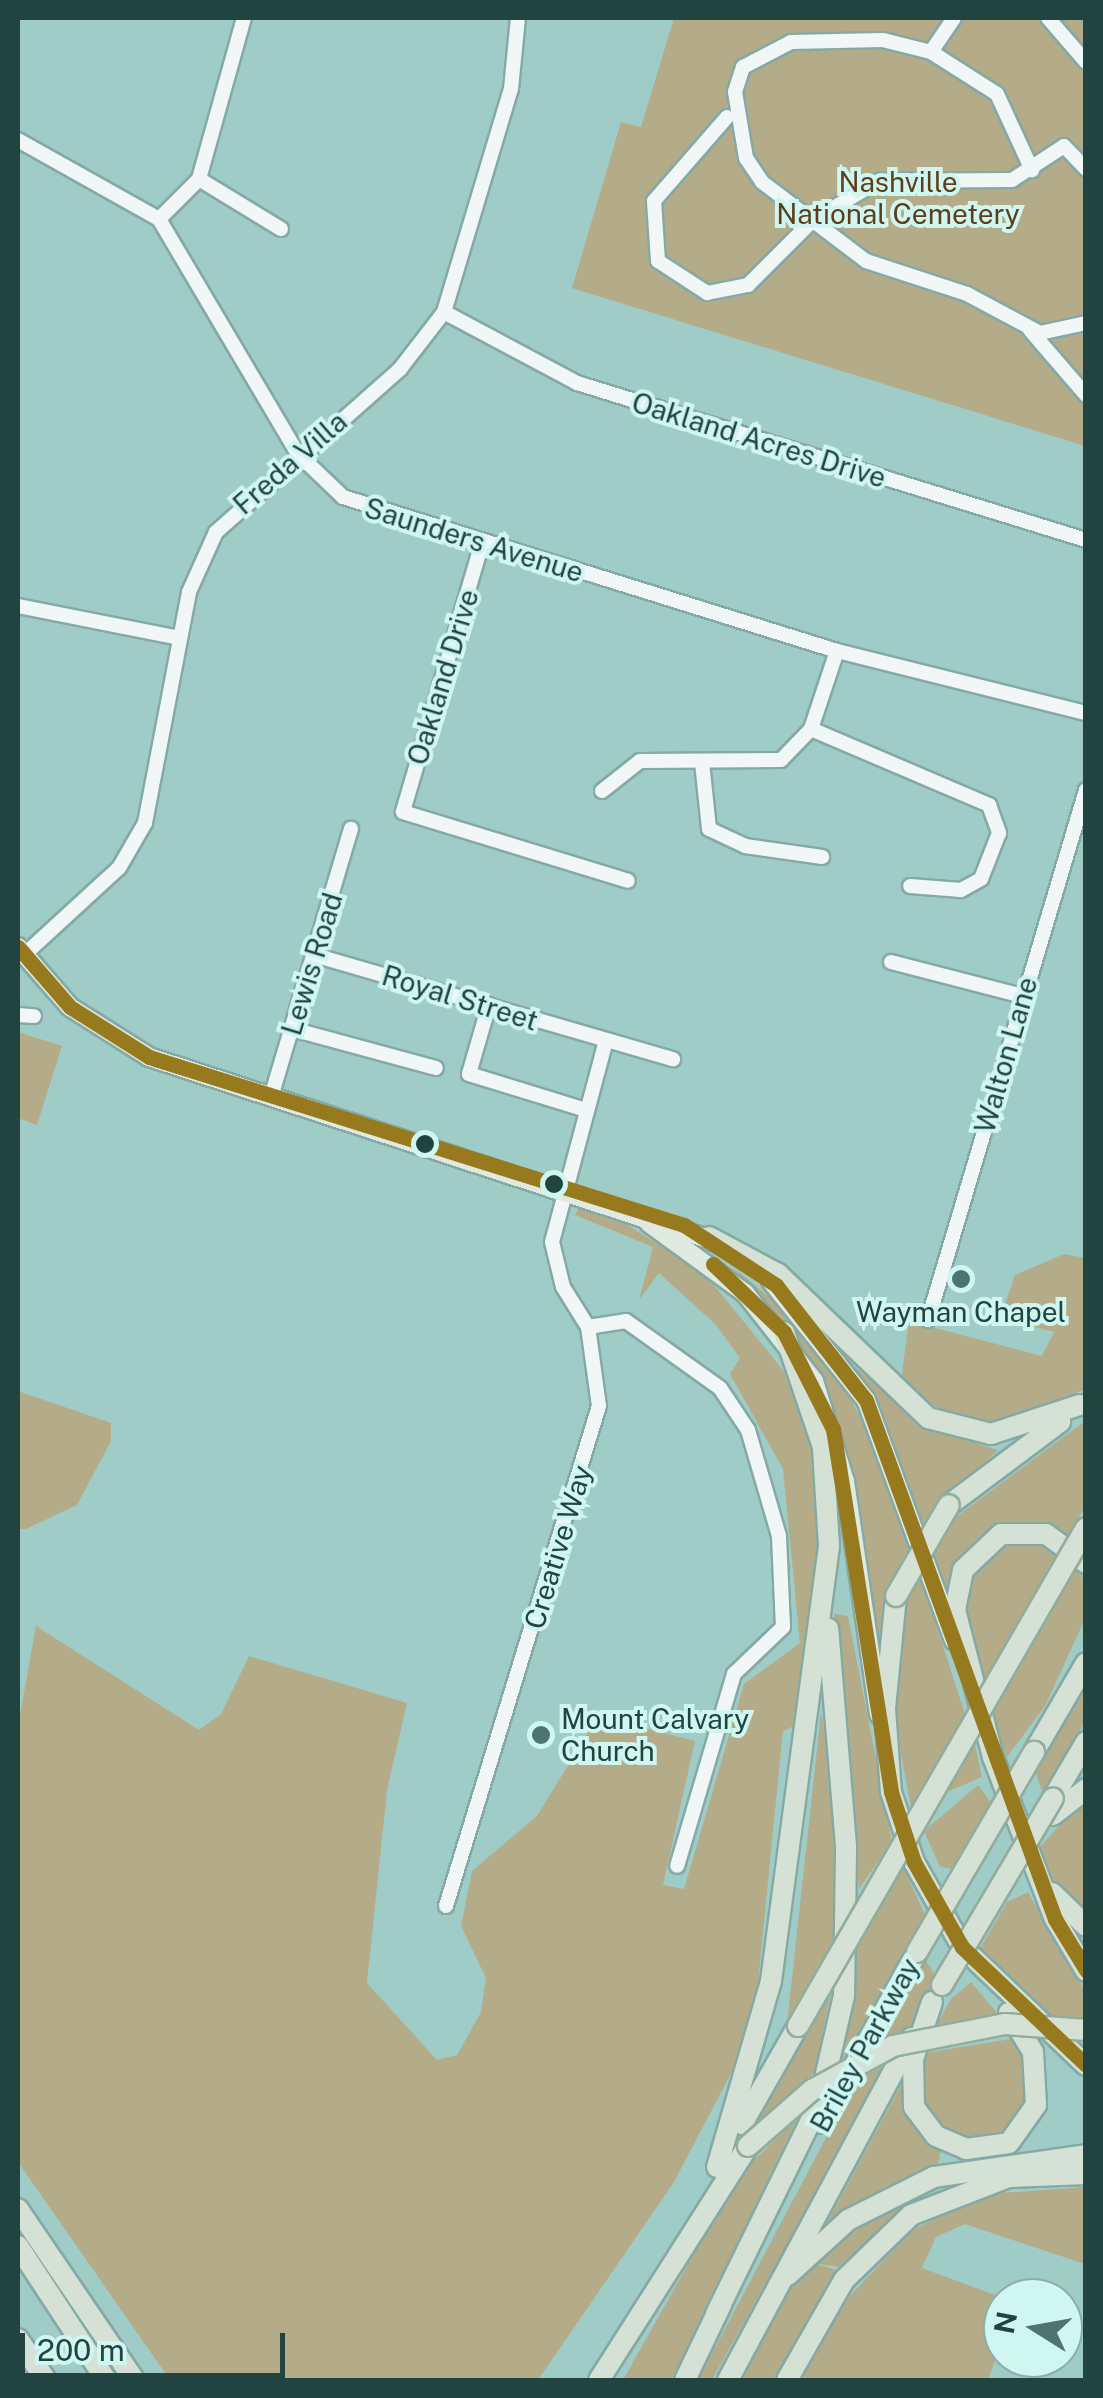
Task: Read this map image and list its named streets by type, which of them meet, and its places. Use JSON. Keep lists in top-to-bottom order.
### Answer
{
  "streets": {
    "highway": ["Briley Parkway"],
    "street": [
      "Oakland Acres Drive",
      "Freda Villa",
      "Saunders Avenue",
      "Oakland Drive",
      "Lewis Road",
      "Royal Street",
      "Walton Lane",
      "Creative Way"
    ]
  },
  "crossings": [
    ["Oakland Acres Drive", "Freda Villa"],
    ["Freda Villa", "Saunders Avenue"],
    ["Saunders Avenue", "Oakland Drive"],
    ["Lewis Road", "Royal Street"],
    ["Royal Street", "Creative Way"]
  ],
  "parks": ["Nashville National Cemetery"],
  "places": ["Wayman Chapel", "Mount Calvary Church"],
  "scale_bar": "200 m",
  "north": "left"
}
